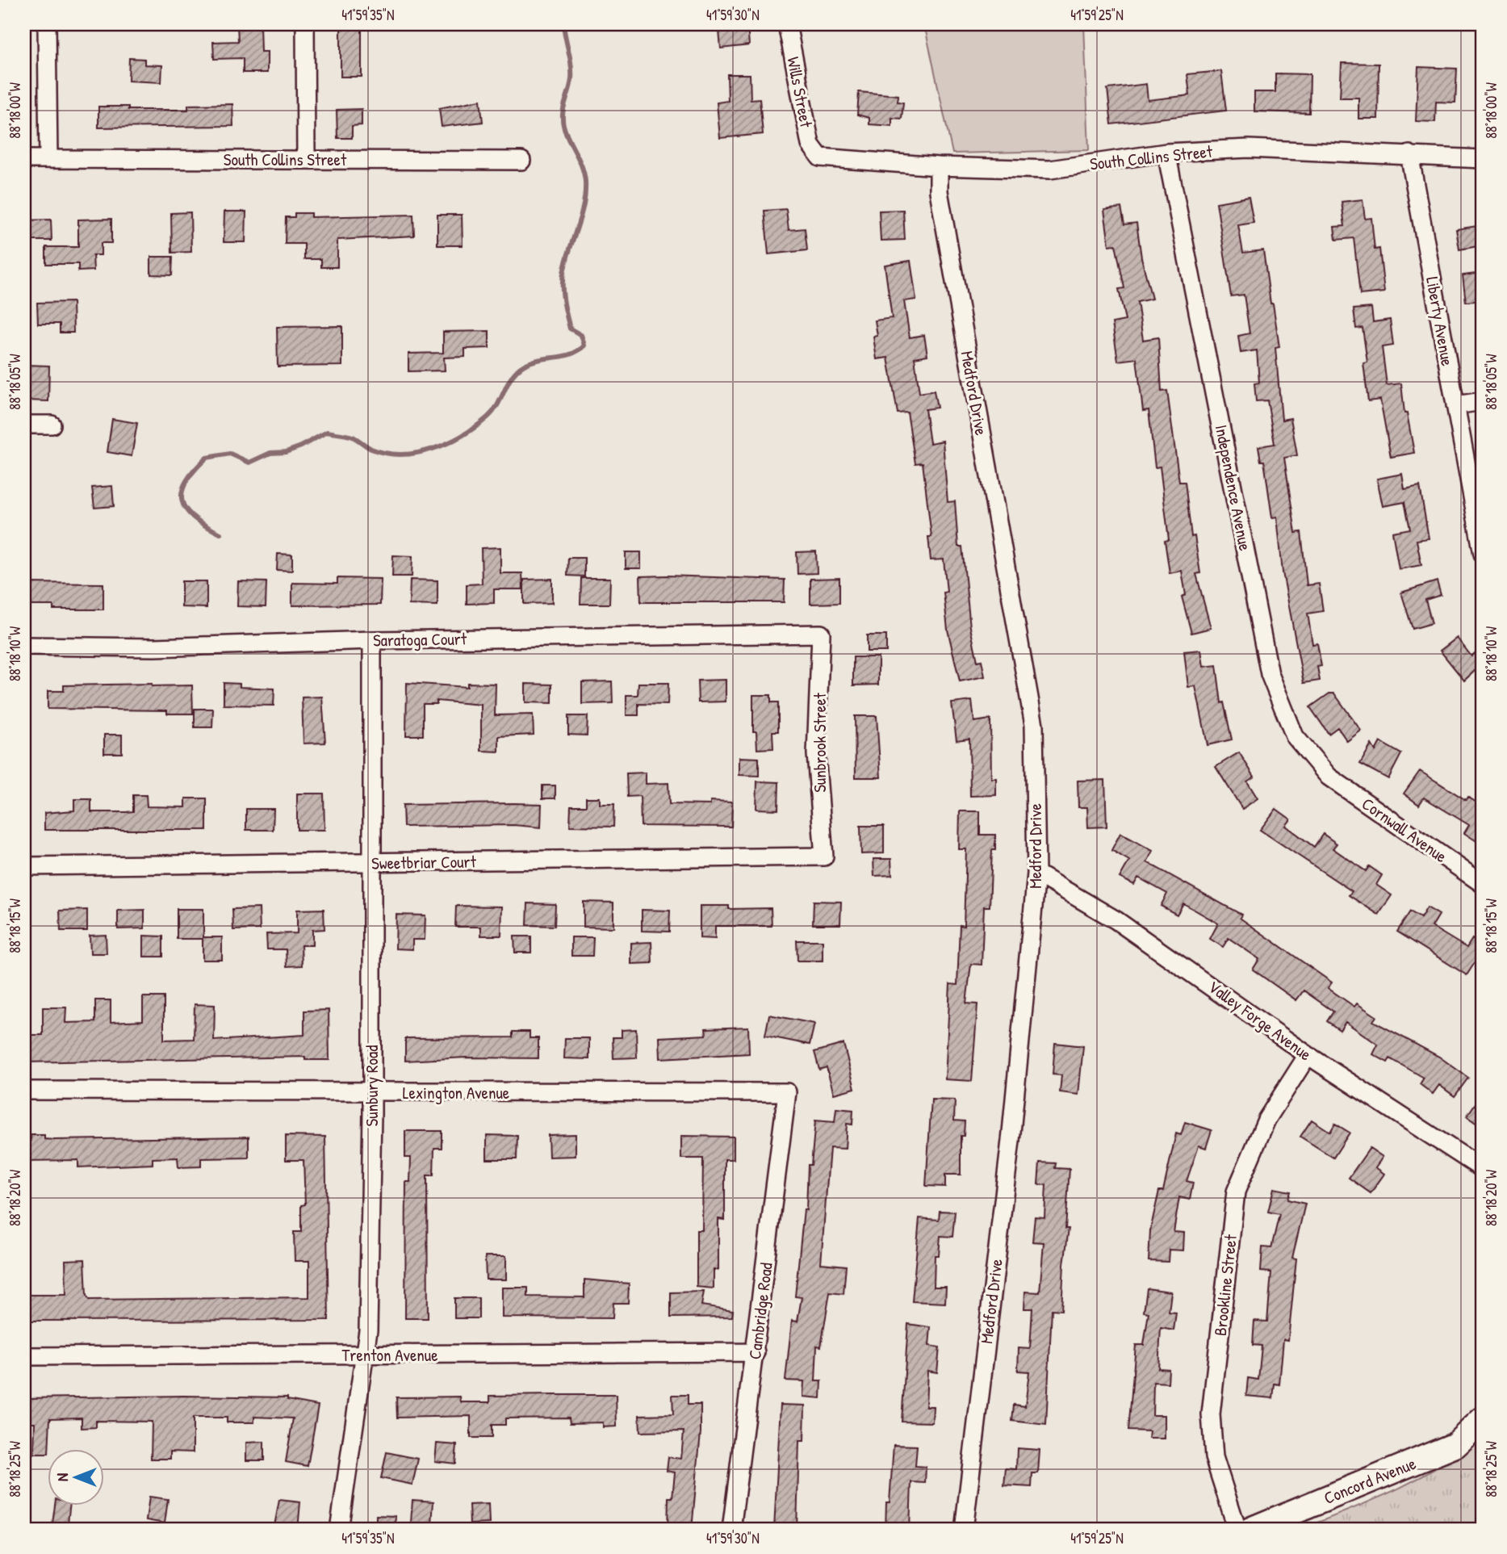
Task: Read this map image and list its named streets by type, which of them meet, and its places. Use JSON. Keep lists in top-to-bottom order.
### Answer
{
  "streets": {
    "street": [
      "Wills Street",
      "South Collins Street",
      "Liberty Avenue",
      "Medford Drive",
      "Independence Avenue",
      "Saratoga Court",
      "Sunbrook Street",
      "Cornwall Avenue",
      "Sweetbriar Court",
      "Valley Forge Avenue",
      "Sunbury Road",
      "Lexington Avenue",
      "Brookline Street",
      "Cambridge Road",
      "Trenton Avenue",
      "Concord Avenue"
    ]
  },
  "crossings": [
    ["Wills Street", "South Collins Street"],
    ["South Collins Street", "Liberty Avenue"],
    ["South Collins Street", "Medford Drive"],
    ["South Collins Street", "Independence Avenue"],
    ["Medford Drive", "Valley Forge Avenue"],
    ["Independence Avenue", "Cornwall Avenue"],
    ["Saratoga Court", "Sunbrook Street"],
    ["Saratoga Court", "Sunbury Road"],
    ["Sunbrook Street", "Sweetbriar Court"],
    ["Sweetbriar Court", "Sunbury Road"],
    ["Valley Forge Avenue", "Brookline Street"],
    ["Sunbury Road", "Lexington Avenue"],
    ["Sunbury Road", "Trenton Avenue"],
    ["Lexington Avenue", "Cambridge Road"],
    ["Cambridge Road", "Trenton Avenue"]
  ],
  "north": "left",
  "coordinates": [
    "41°59'35\"N",
    "41°59'30\"N",
    "41°59'25\"N",
    "88°18'00\"W",
    "88°18'05\"W",
    "88°18'10\"W",
    "88°18'15\"W",
    "88°18'20\"W",
    "88°18'25\"W"
  ]
}
